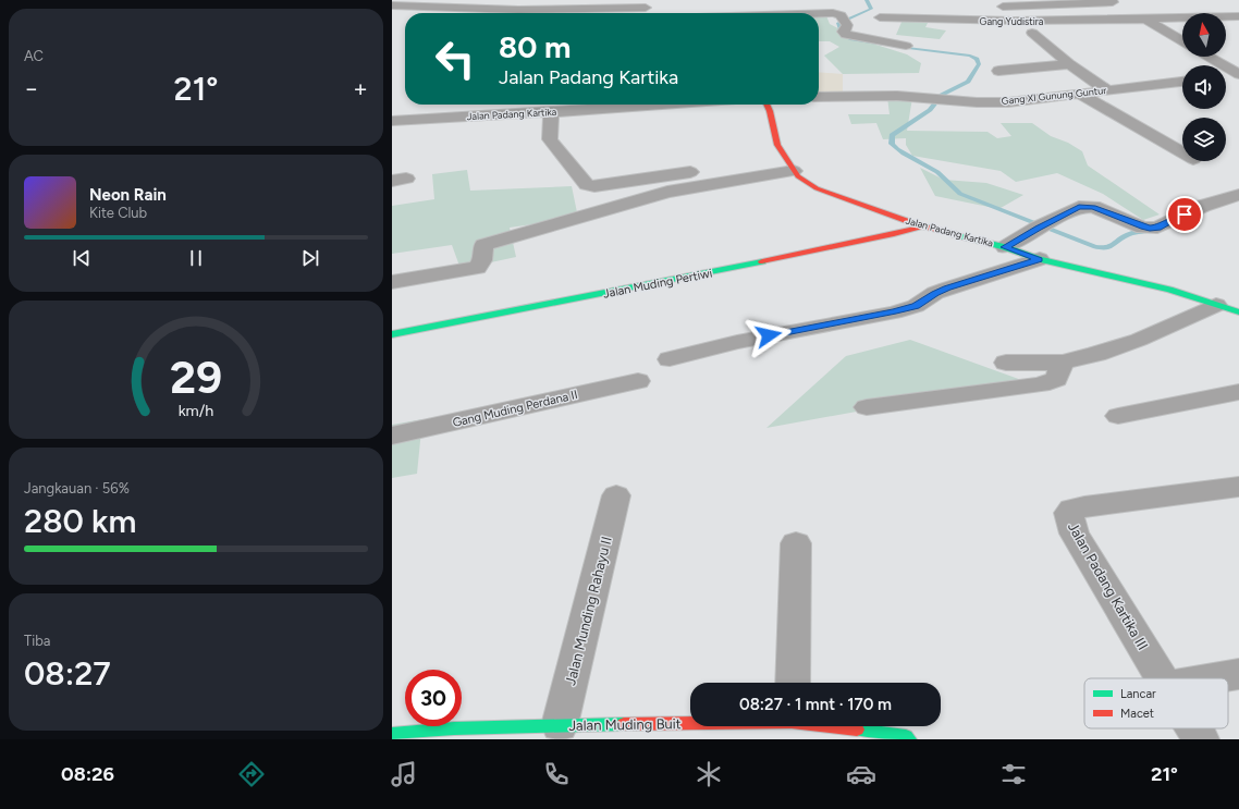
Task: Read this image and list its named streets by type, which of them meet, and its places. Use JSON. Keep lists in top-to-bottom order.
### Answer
{
  "streets": {
    "street": [
      "Gang Yudistira",
      "Gang XI Gunung Guntur",
      "Jalan Padang Kartika",
      "Jalan Muding Pertiwi",
      "Gang Muding Perdana II",
      "Jalan Padang Kartika III",
      "Jalan Munding Rahayu II",
      "Jalan Muding Buit"
    ]
  },
  "crossings": [
    ["Jalan Padang Kartika", "Jalan Muding Pertiwi"],
    ["Jalan Munding Rahayu II", "Jalan Muding Buit"]
  ],
  "legend": ["Lancar", "Macet"],
  "north": "top",
  "page": {
    "tile": [
      "AC",
      ["Jangkauan · 56%", "280 km"],
      ["Tiba", "08:27"]
    ],
    "turn": ["80 m", "Jalan Padang Kartika"],
    "heat": ["−", "21°", "+"],
    "song": ["Neon Rain", "Kite Club"],
    "limit": "30",
    "trip": "08:27 · 1 mnt · 170 m",
    "tabs": ["08:26", "21°"],
    "gauge": ["29", "km/h"]
  }
}
